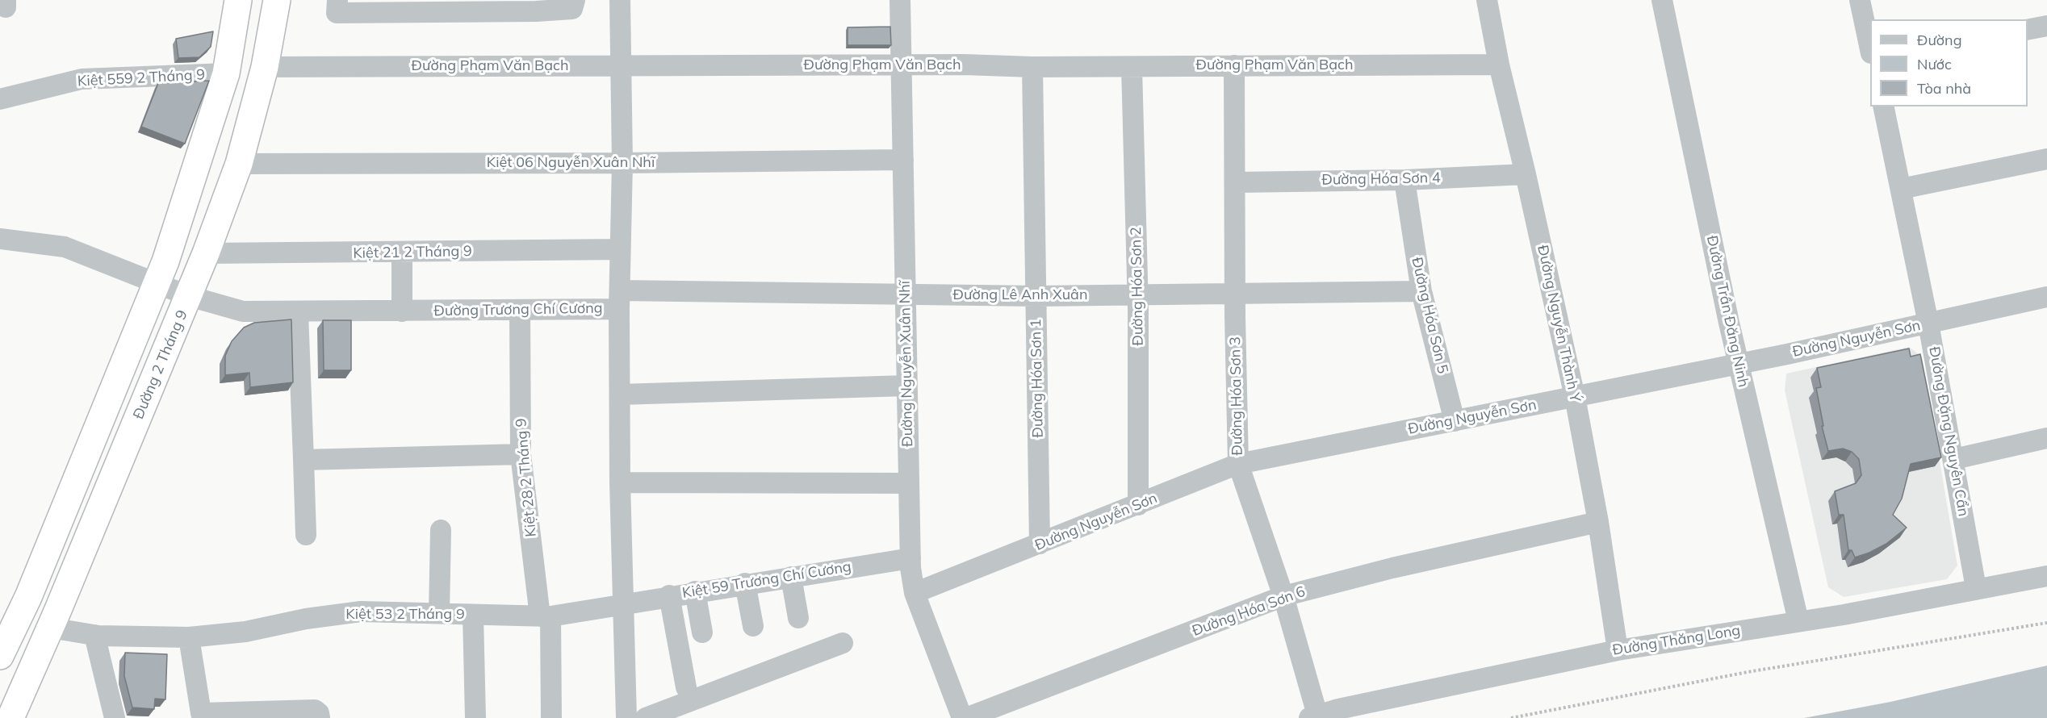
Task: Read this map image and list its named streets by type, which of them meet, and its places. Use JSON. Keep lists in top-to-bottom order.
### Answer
{
  "streets": {
    "highway": ["Đường 2 Tháng 9"],
    "street": [
      "Đường Phạm Văn Bạch",
      "Kiệt 559 2 Tháng 9",
      "Kiệt 06 Nguyễn Xuân Nhĩ",
      "Đường Hóa Sơn 4",
      "Kiệt 21 2 Tháng 9",
      "Đường Hóa Sơn 2",
      "Đường Lê Anh Xuân",
      "Đường Trương Chí Cương",
      "Đường Trần Đăng Ninh",
      "Đường Hóa Sơn 5",
      "Đường Nguyễn Thành Ý",
      "Đường Nguyễn Sơn",
      "Đường Nguyễn Xuân Nhĩ",
      "Đường Hóa Sơn 1",
      "Đường Hóa Sơn 3",
      "Đường Đặng Nguyên Cẩn",
      "Kiệt 28 2 Tháng 9",
      "Kiệt 59 Trương Chí Cương",
      "Đường Hóa Sơn 6",
      "Kiệt 53 2 Tháng 9",
      "Đường Thăng Long"
    ]
  },
  "crossings": [
    ["Đường Phạm Văn Bạch", "Đường Hóa Sơn 2"],
    ["Đường Phạm Văn Bạch", "Đường Nguyễn Thành Ý"],
    ["Đường Phạm Văn Bạch", "Đường Nguyễn Xuân Nhĩ"],
    ["Đường Phạm Văn Bạch", "Đường 2 Tháng 9"],
    ["Đường Phạm Văn Bạch", "Đường Hóa Sơn 1"],
    ["Đường Phạm Văn Bạch", "Đường Hóa Sơn 3"],
    ["Kiệt 06 Nguyễn Xuân Nhĩ", "Đường Nguyễn Xuân Nhĩ"],
    ["Kiệt 06 Nguyễn Xuân Nhĩ", "Đường 2 Tháng 9"],
    ["Đường Hóa Sơn 4", "Đường Hóa Sơn 5"],
    ["Đường Hóa Sơn 4", "Đường Nguyễn Thành Ý"],
    ["Đường Hóa Sơn 4", "Đường Hóa Sơn 3"],
    ["Kiệt 21 2 Tháng 9", "Đường 2 Tháng 9"],
    ["Đường Hóa Sơn 2", "Đường Lê Anh Xuân"],
    ["Đường Hóa Sơn 2", "Đường Nguyễn Sơn"],
    ["Đường Lê Anh Xuân", "Đường Trương Chí Cương"],
    ["Đường Lê Anh Xuân", "Đường Hóa Sơn 5"],
    ["Đường Lê Anh Xuân", "Đường Nguyễn Xuân Nhĩ"],
    ["Đường Lê Anh Xuân", "Đường Hóa Sơn 1"],
    ["Đường Lê Anh Xuân", "Đường Hóa Sơn 3"],
    ["Đường Trương Chí Cương", "Đường 2 Tháng 9"],
    ["Đường Trương Chí Cương", "Kiệt 28 2 Tháng 9"],
    ["Đường Trương Chí Cương", "Kiệt 59 Trương Chí Cương"],
    ["Đường Trương Chí Cương", "Kiệt 53 2 Tháng 9"],
    ["Đường Trần Đăng Ninh", "Đường Nguyễn Sơn"],
    ["Đường Trần Đăng Ninh", "Đường Thăng Long"],
    ["Đường Hóa Sơn 5", "Đường Nguyễn Sơn"],
    ["Đường Nguyễn Thành Ý", "Đường Nguyễn Sơn"],
    ["Đường Nguyễn Thành Ý", "Đường Hóa Sơn 6"],
    ["Đường Nguyễn Thành Ý", "Đường Thăng Long"],
    ["Đường Nguyễn Sơn", "Đường Nguyễn Xuân Nhĩ"],
    ["Đường Nguyễn Sơn", "Đường Hóa Sơn 1"],
    ["Đường Nguyễn Sơn", "Đường Hóa Sơn 3"],
    ["Đường Nguyễn Sơn", "Đường Đặng Nguyên Cẩn"],
    ["Đường Nguyễn Xuân Nhĩ", "Kiệt 59 Trương Chí Cương"],
    ["Đường 2 Tháng 9", "Kiệt 53 2 Tháng 9"],
    ["Đường Hóa Sơn 3", "Đường Hóa Sơn 6"],
    ["Đường Hóa Sơn 3", "Đường Thăng Long"],
    ["Đường Đặng Nguyên Cẩn", "Đường Thăng Long"],
    ["Kiệt 28 2 Tháng 9", "Kiệt 53 2 Tháng 9"],
    ["Kiệt 59 Trương Chí Cương", "Kiệt 53 2 Tháng 9"]
  ],
  "legend": ["Đường", "Nước", "Tòa nhà"]
}
